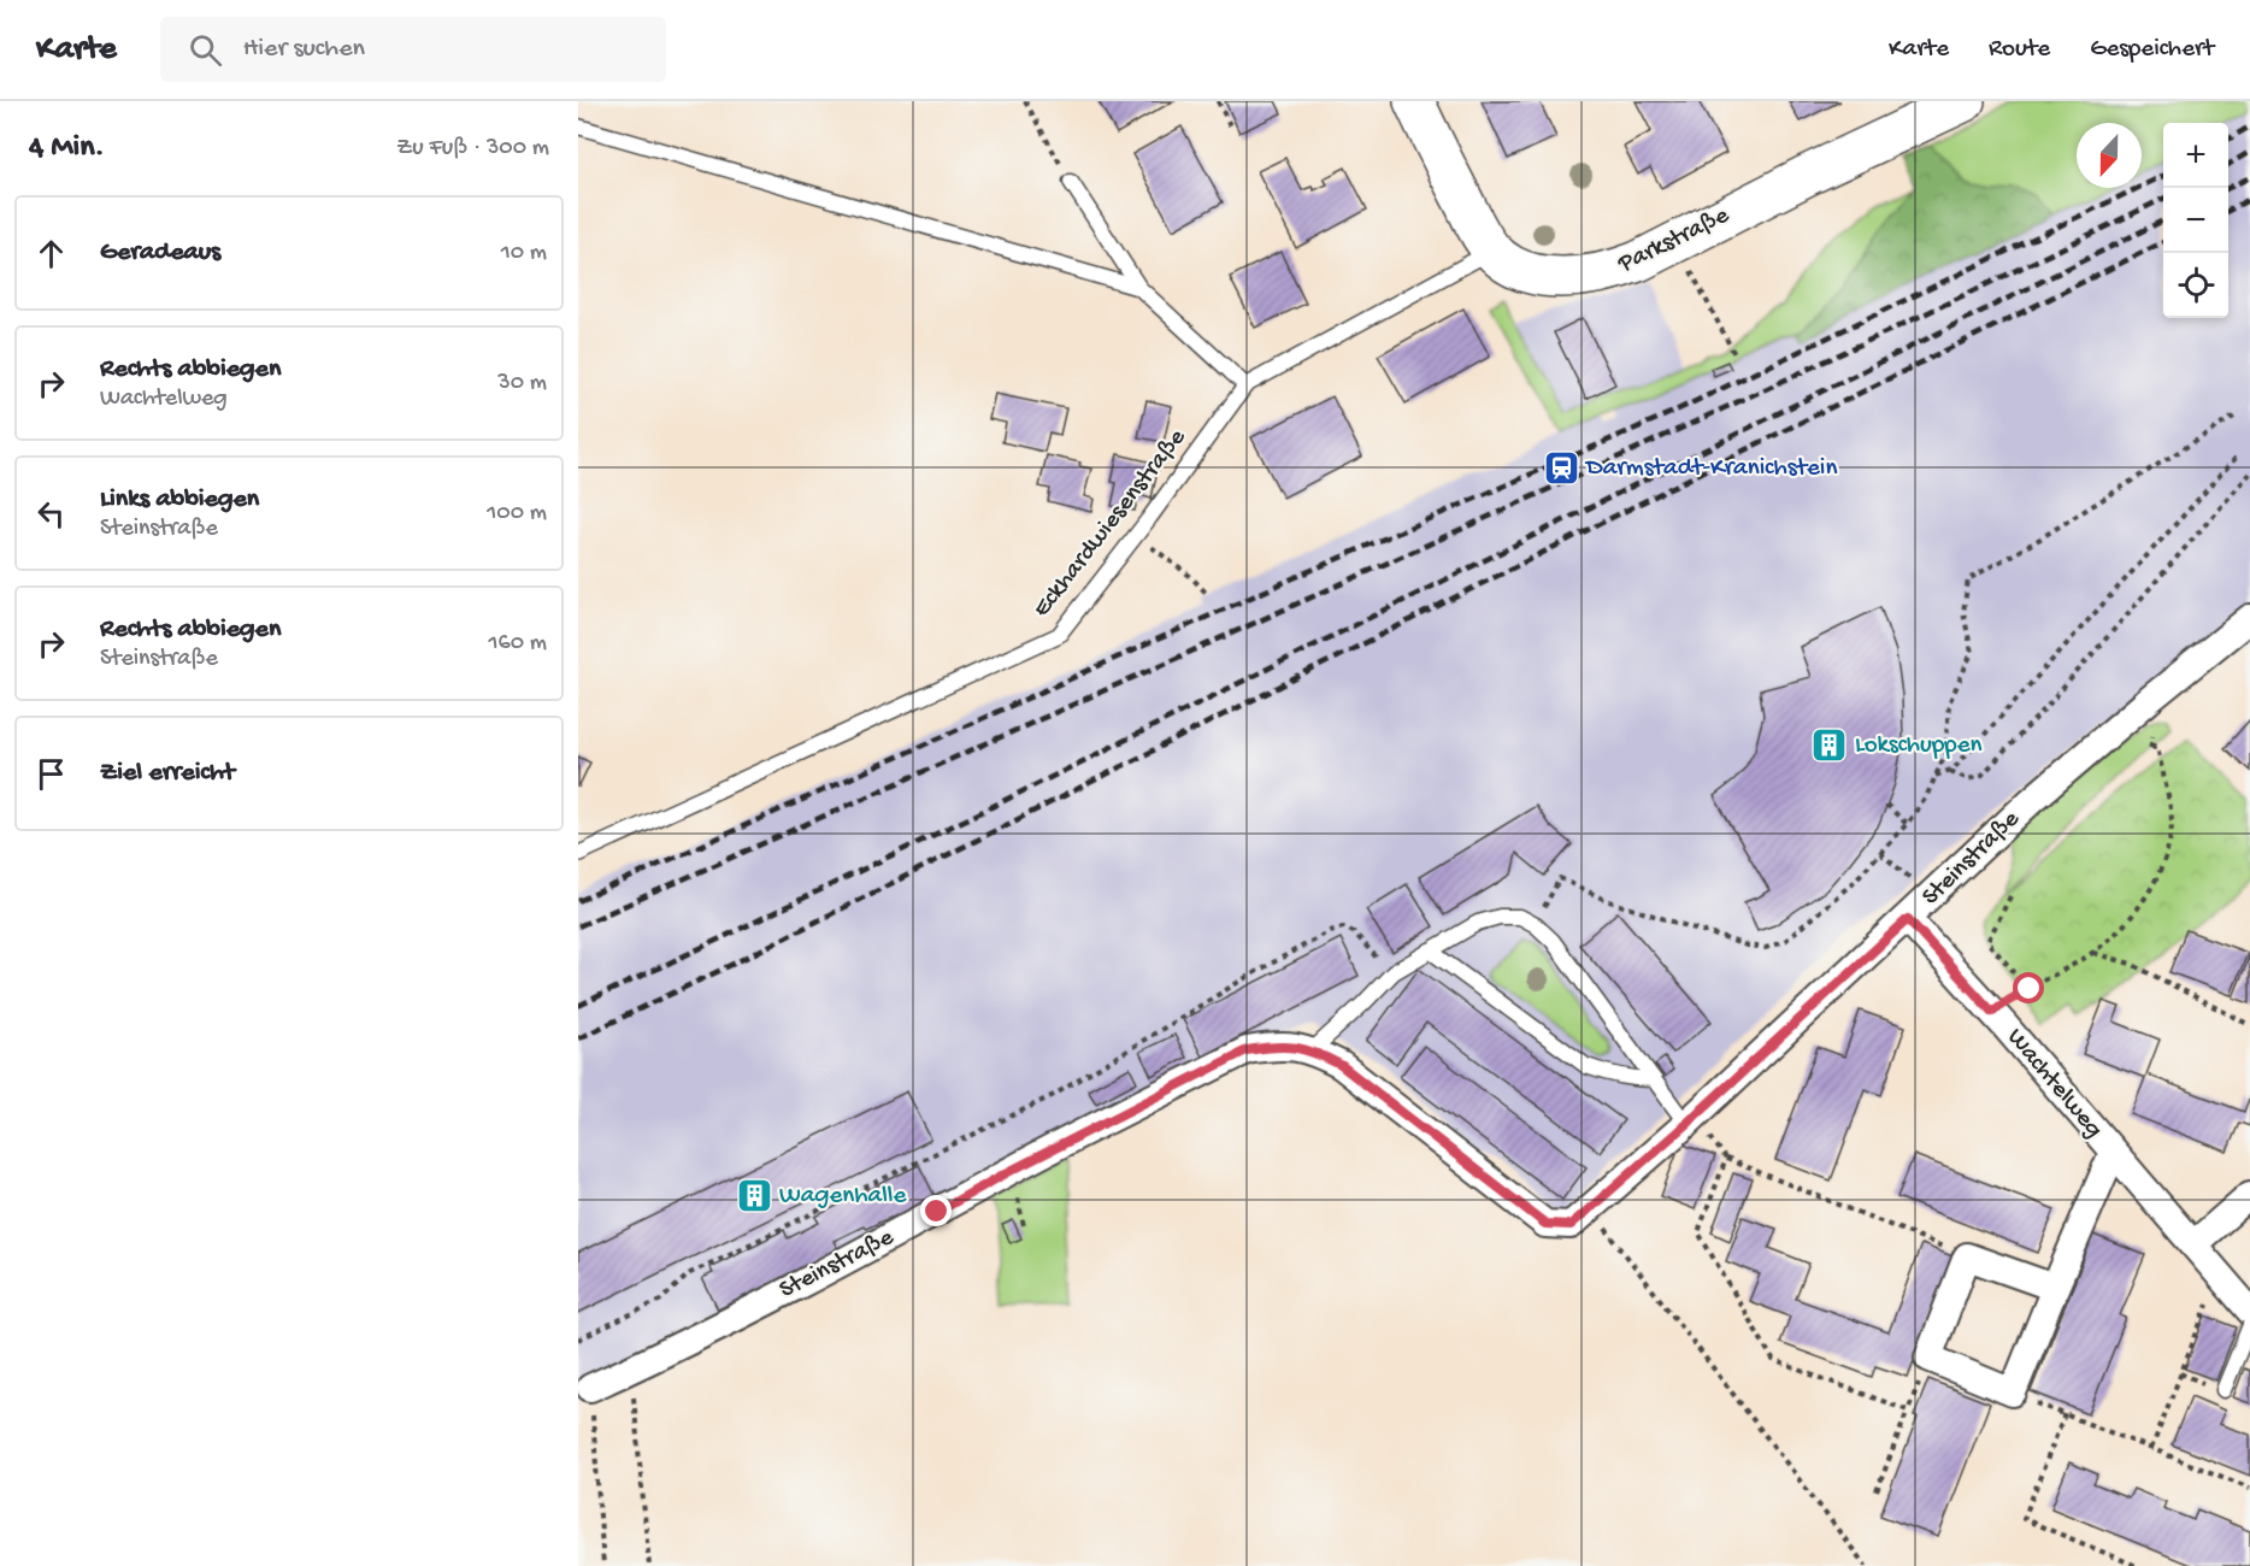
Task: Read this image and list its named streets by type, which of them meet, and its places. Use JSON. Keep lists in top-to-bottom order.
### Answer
{
  "streets": {
    "street": ["Parkstraße", "Steinstraße", "Wachtelweg"],
    "lane": ["Eckhardwiesenstraße"]
  },
  "crossings": [
    ["Parkstraße", "Eckhardwiesenstraße"],
    ["Steinstraße", "Wachtelweg"]
  ],
  "places": {
    "station": ["Darmstadt-Kranichstein"],
    "building": ["Lokschuppen", "Wagenhalle"]
  },
  "north": "bottom",
  "page": {
    "header": "Karte",
    "search": "Hier suchen",
    "nav": ["Karte", "Route", "Gespeichert"],
    "heading": ["4 Min.", "Zu Fuß · 300 m"],
    "map_buttons": ["+", "−"],
    "list": [
      ["Geradeaus", "10 m"],
      ["Rechts abbiegen", "Wachtelweg", "30 m"],
      ["Links abbiegen", "Steinstraße", "100 m"],
      ["Rechts abbiegen", "Steinstraße", "160 m"],
      "Ziel erreicht"
    ]
  }
}
